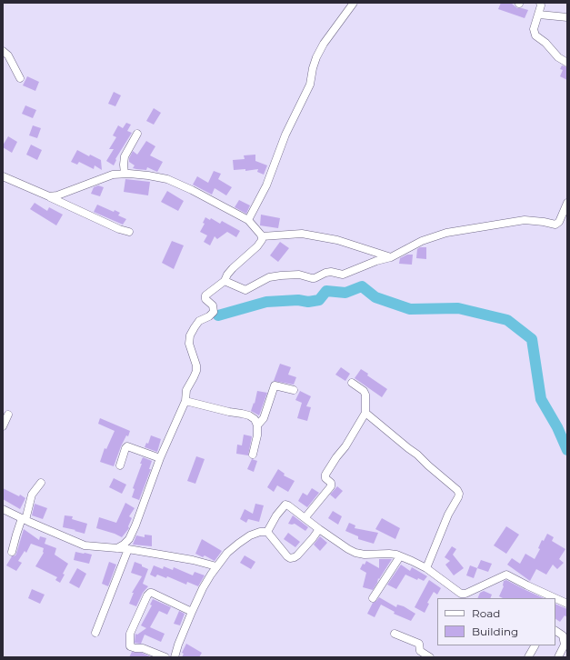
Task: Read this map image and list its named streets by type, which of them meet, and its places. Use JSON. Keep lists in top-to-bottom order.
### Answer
{
  "legend": ["Road", "Building"]
}
